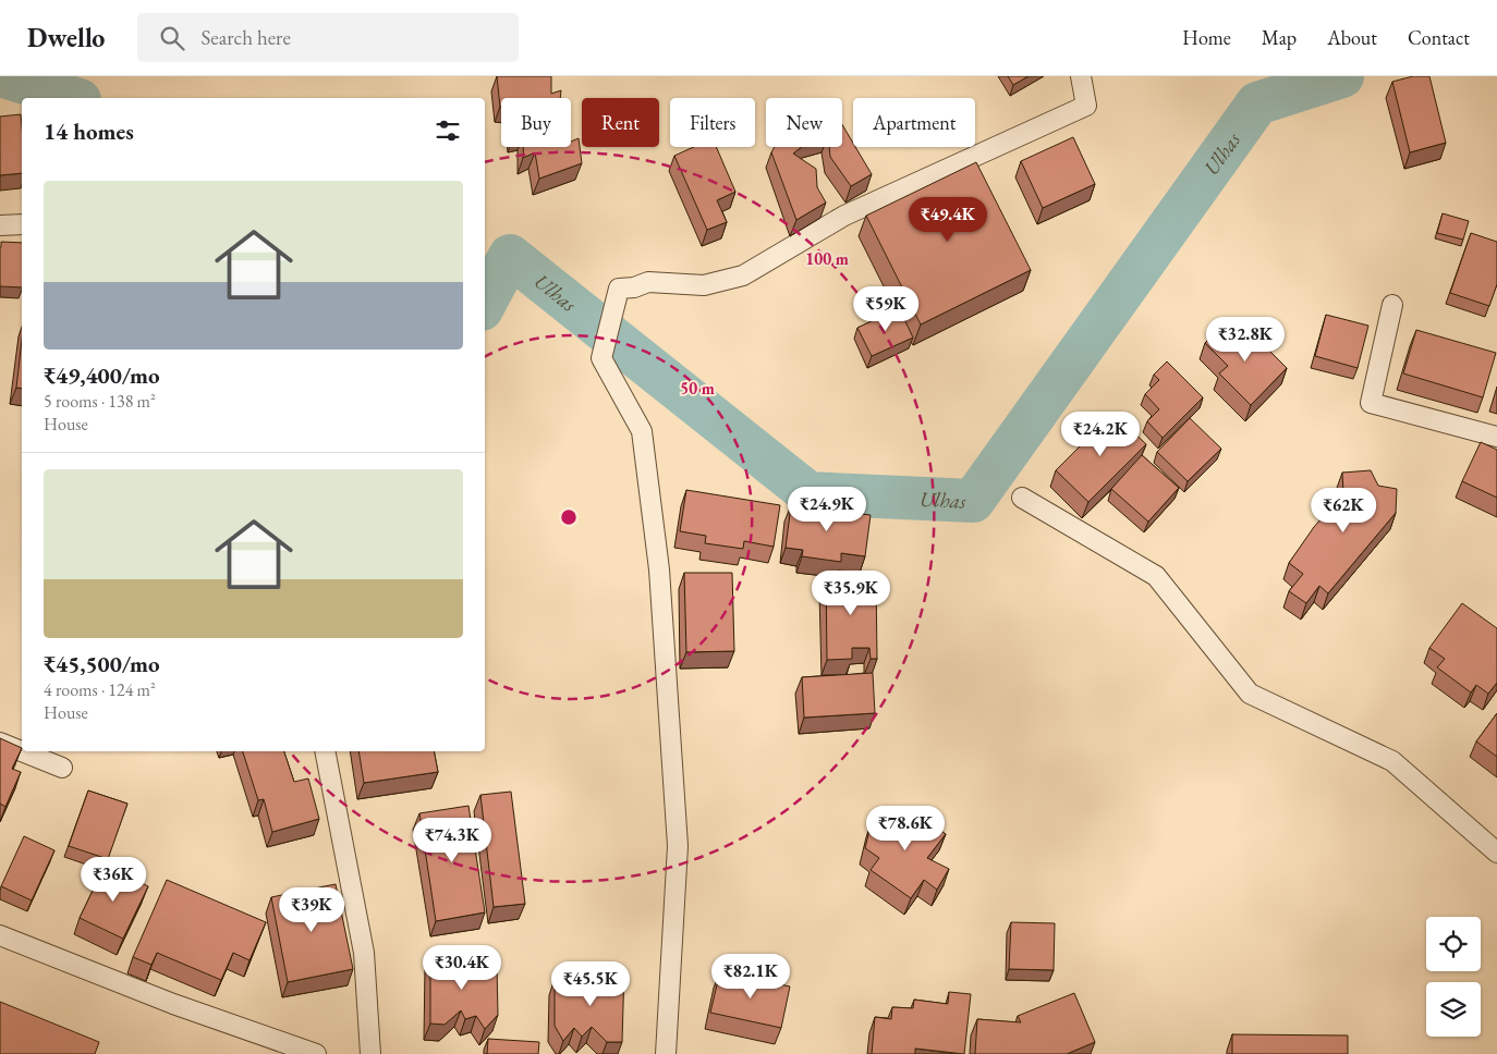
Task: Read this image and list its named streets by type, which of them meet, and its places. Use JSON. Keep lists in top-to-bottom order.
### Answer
{
  "water": ["Ulhas"],
  "page": {
    "header": "Dwello",
    "search": "Search here",
    "nav": [
      "Home",
      "Map",
      "About",
      "Contact"
    ],
    "chip": [
      "Buy",
      "Rent",
      "Filters",
      "New",
      "Apartment"
    ],
    "heading": "14 homes",
    "list": [
      {
        "name": "₹49,400/mo",
        "note": "5 rooms · 138 m² · House"
      },
      {
        "name": "₹45,500/mo",
        "note": "4 rooms · 124 m² · House"
      }
    ],
    "price": [
      "₹49.4K",
      "₹59K",
      "₹32.8K",
      "₹24.2K",
      "₹24.9K",
      "₹62K",
      "₹35.9K",
      "₹78.6K",
      "₹74.3K",
      "₹36K",
      "₹39K",
      "₹30.4K",
      "₹82.1K",
      "₹45.5K"
    ]
  },
  "rings": ["100 m", "50 m"]
}
